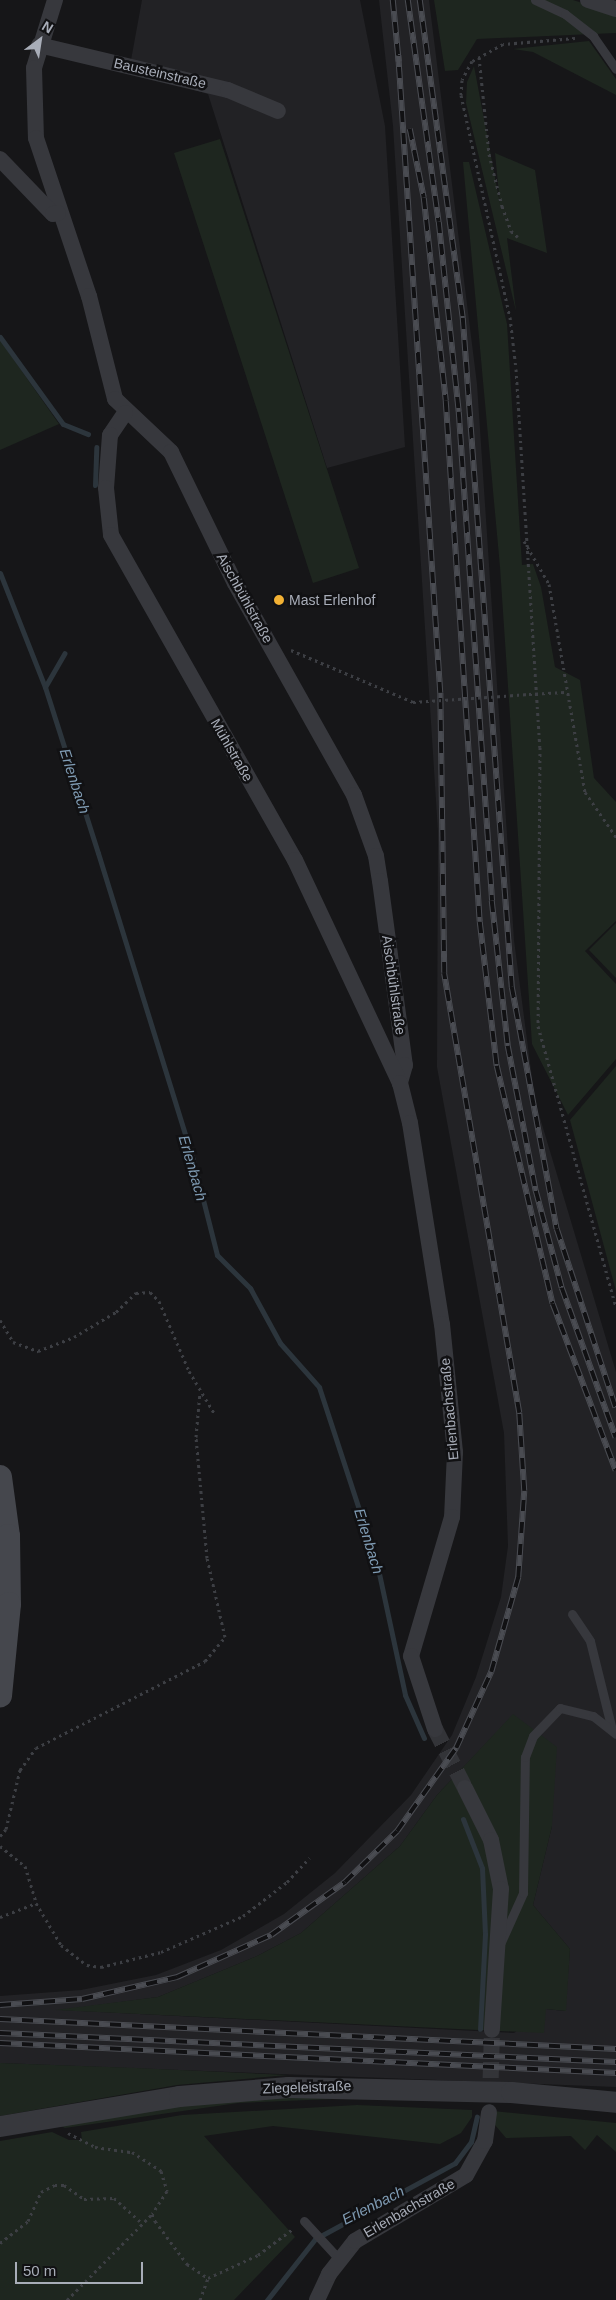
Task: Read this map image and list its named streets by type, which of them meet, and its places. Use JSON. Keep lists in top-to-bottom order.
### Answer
{
  "streets": {
    "street": [
      "Bausteinstraße",
      "Aischbühlstraße",
      "Mühlstraße",
      "Erlenbachstraße",
      "Ziegeleistraße"
    ]
  },
  "crossings": [
    ["Aischbühlstraße", "Mühlstraße"],
    ["Aischbühlstraße", "Erlenbachstraße"],
    ["Mühlstraße", "Erlenbachstraße"]
  ],
  "water": ["Erlenbach"],
  "places": ["Mast Erlenhof"],
  "scale_bar": "50 m",
  "north": "top right"
}
